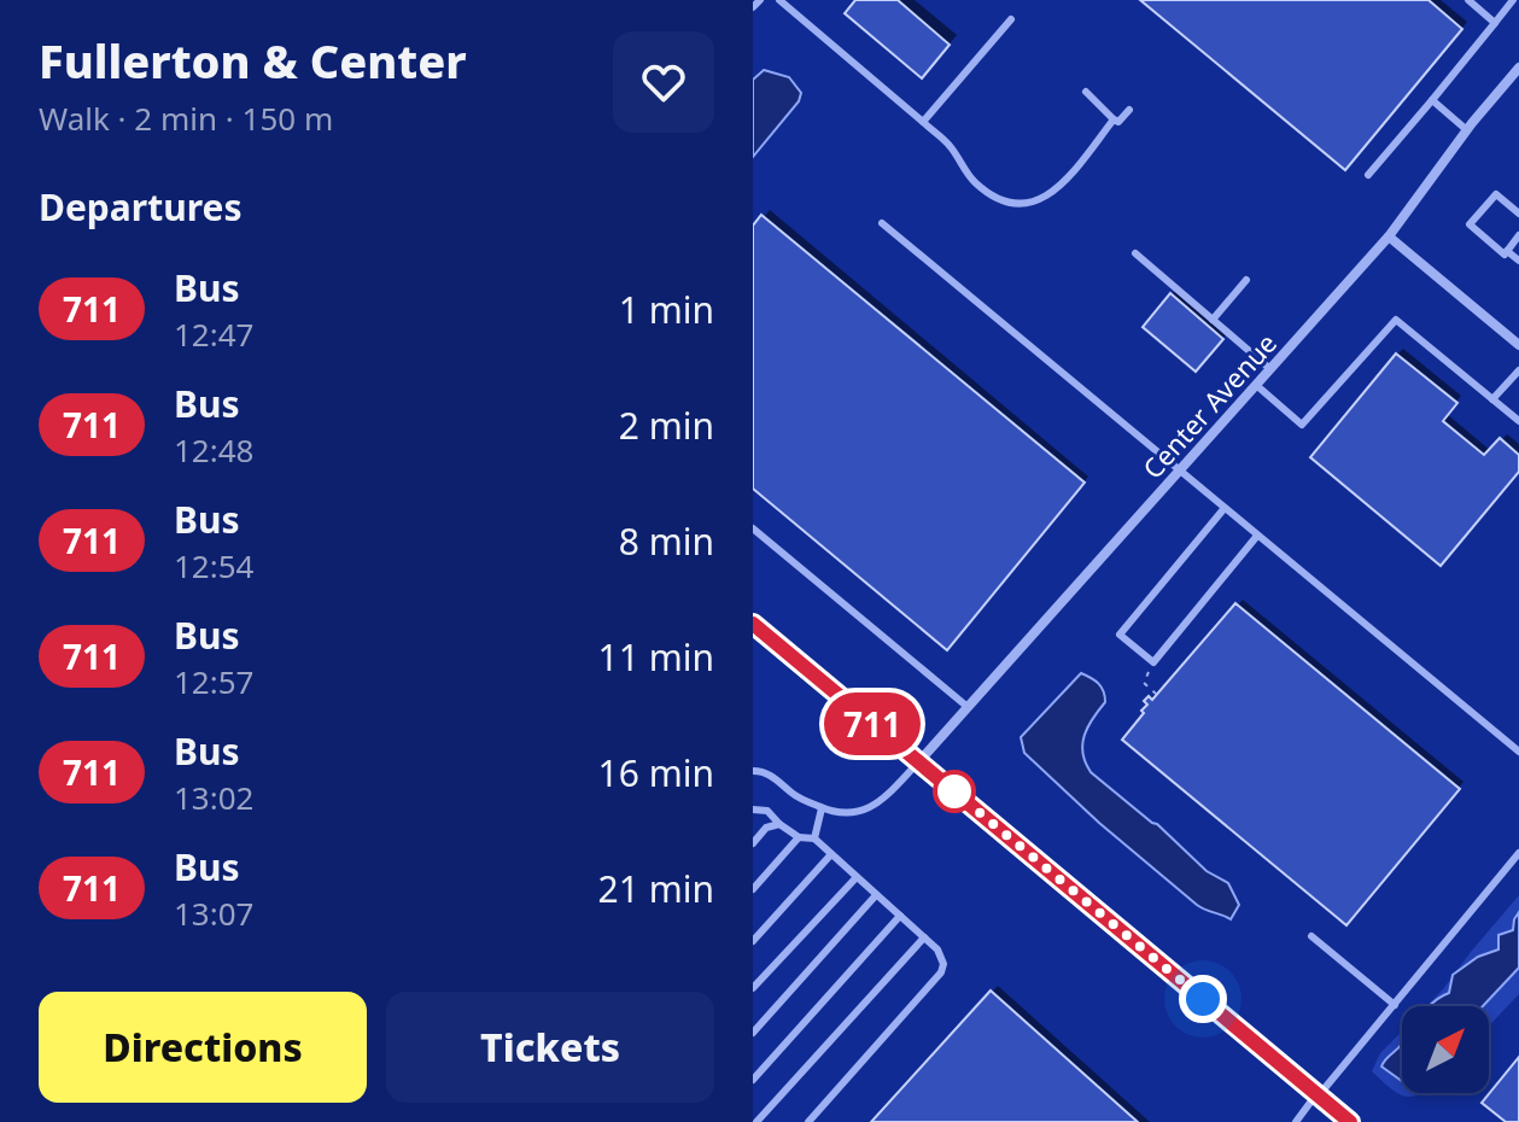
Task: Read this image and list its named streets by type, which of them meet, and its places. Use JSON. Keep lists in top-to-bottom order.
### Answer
{
  "streets": {
    "street": ["Center Avenue"]
  },
  "lines": ["bus line 711"],
  "north": "top right",
  "page": {
    "heading": [
      ["Fullerton & Center", "Walk · 2 min · 150 m"],
      "Departures"
    ],
    "on_map": "711",
    "list": [
      {
        "mark": "711",
        "name": "Bus",
        "note": "12:47",
        "value": "1 min"
      },
      {
        "mark": "711",
        "name": "Bus",
        "note": "12:48",
        "value": "2 min"
      },
      {
        "mark": "711",
        "name": "Bus",
        "note": "12:54",
        "value": "8 min"
      },
      {
        "mark": "711",
        "name": "Bus",
        "note": "12:57",
        "value": "11 min"
      },
      {
        "mark": "711",
        "name": "Bus",
        "note": "13:02",
        "value": "16 min"
      },
      {
        "mark": "711",
        "name": "Bus",
        "note": "13:07",
        "value": "21 min"
      }
    ],
    "buttons": ["Directions", "Tickets"]
  }
}
